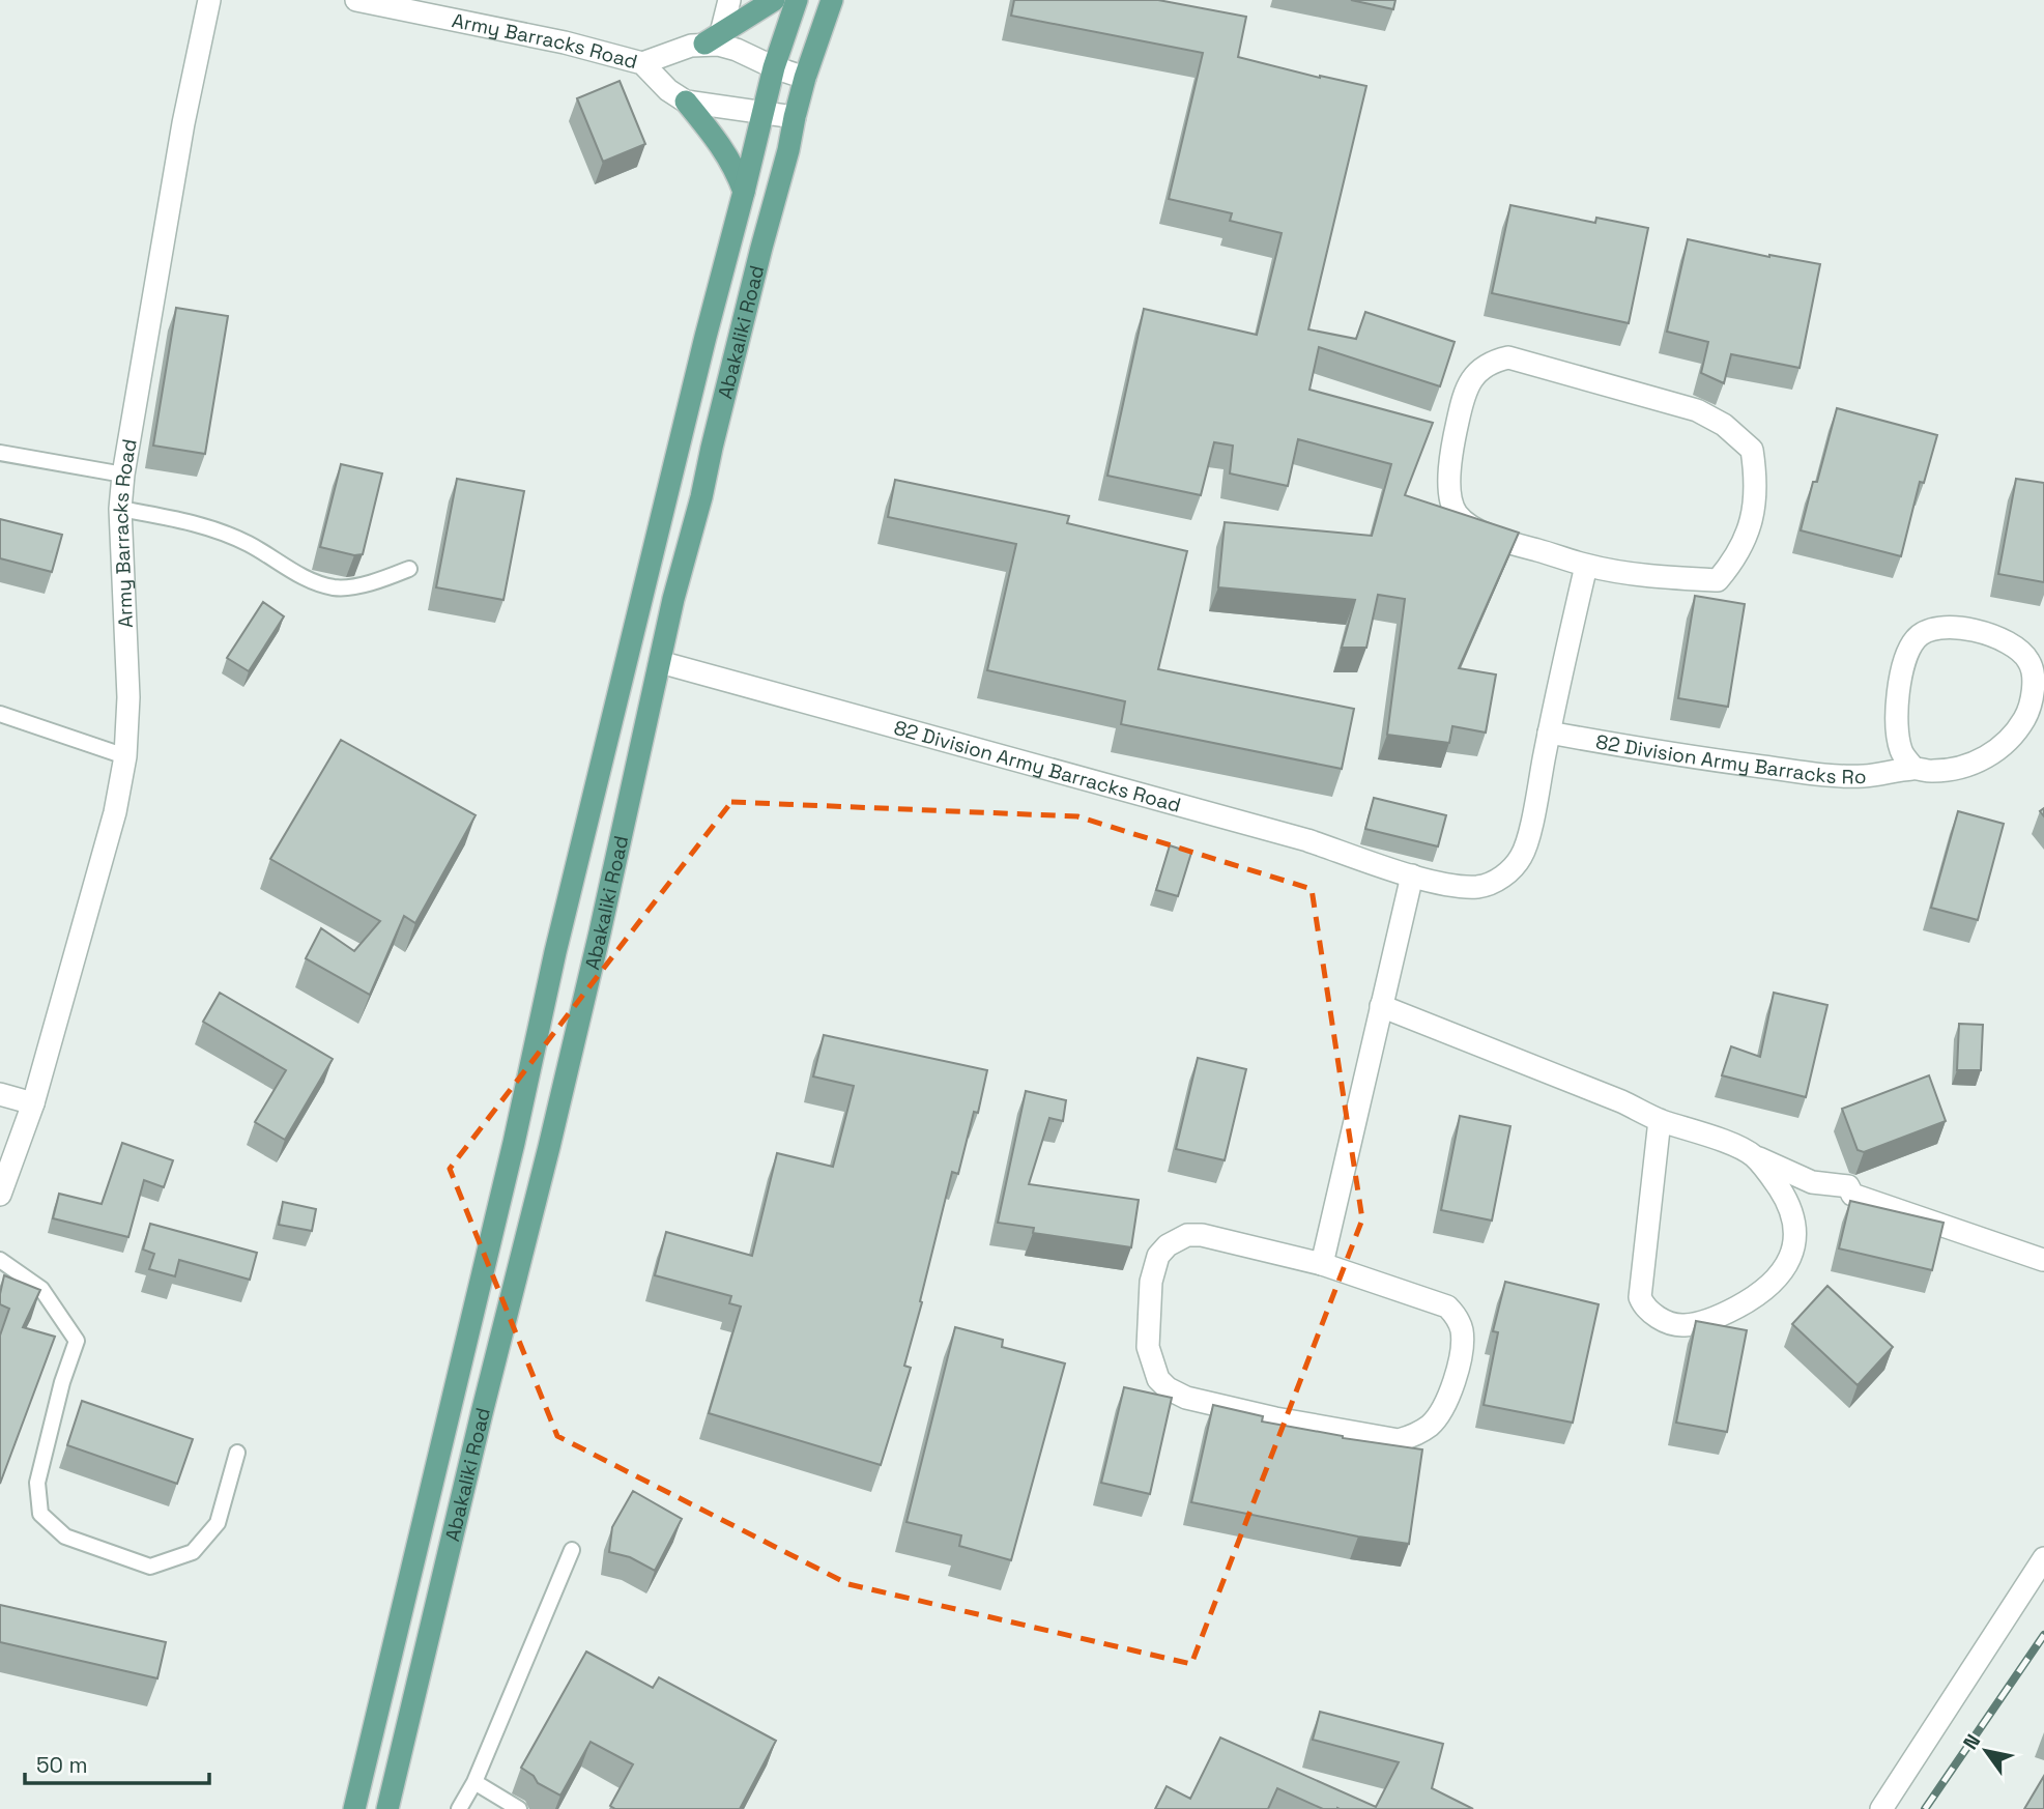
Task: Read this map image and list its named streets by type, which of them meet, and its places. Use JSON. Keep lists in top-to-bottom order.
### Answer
{
  "streets": {
    "main road": ["Abakaliki Road"],
    "street": ["Army Barracks Road", "82 Division Army Barracks Ro", "82 Division Army Barracks Road"]
  },
  "crossings": [
    ["Abakaliki Road", "82 Division Army Barracks Road"],
    ["82 Division Army Barracks Ro", "82 Division Army Barracks Road"]
  ],
  "scale_bar": "50 m",
  "north": "top left"
}
